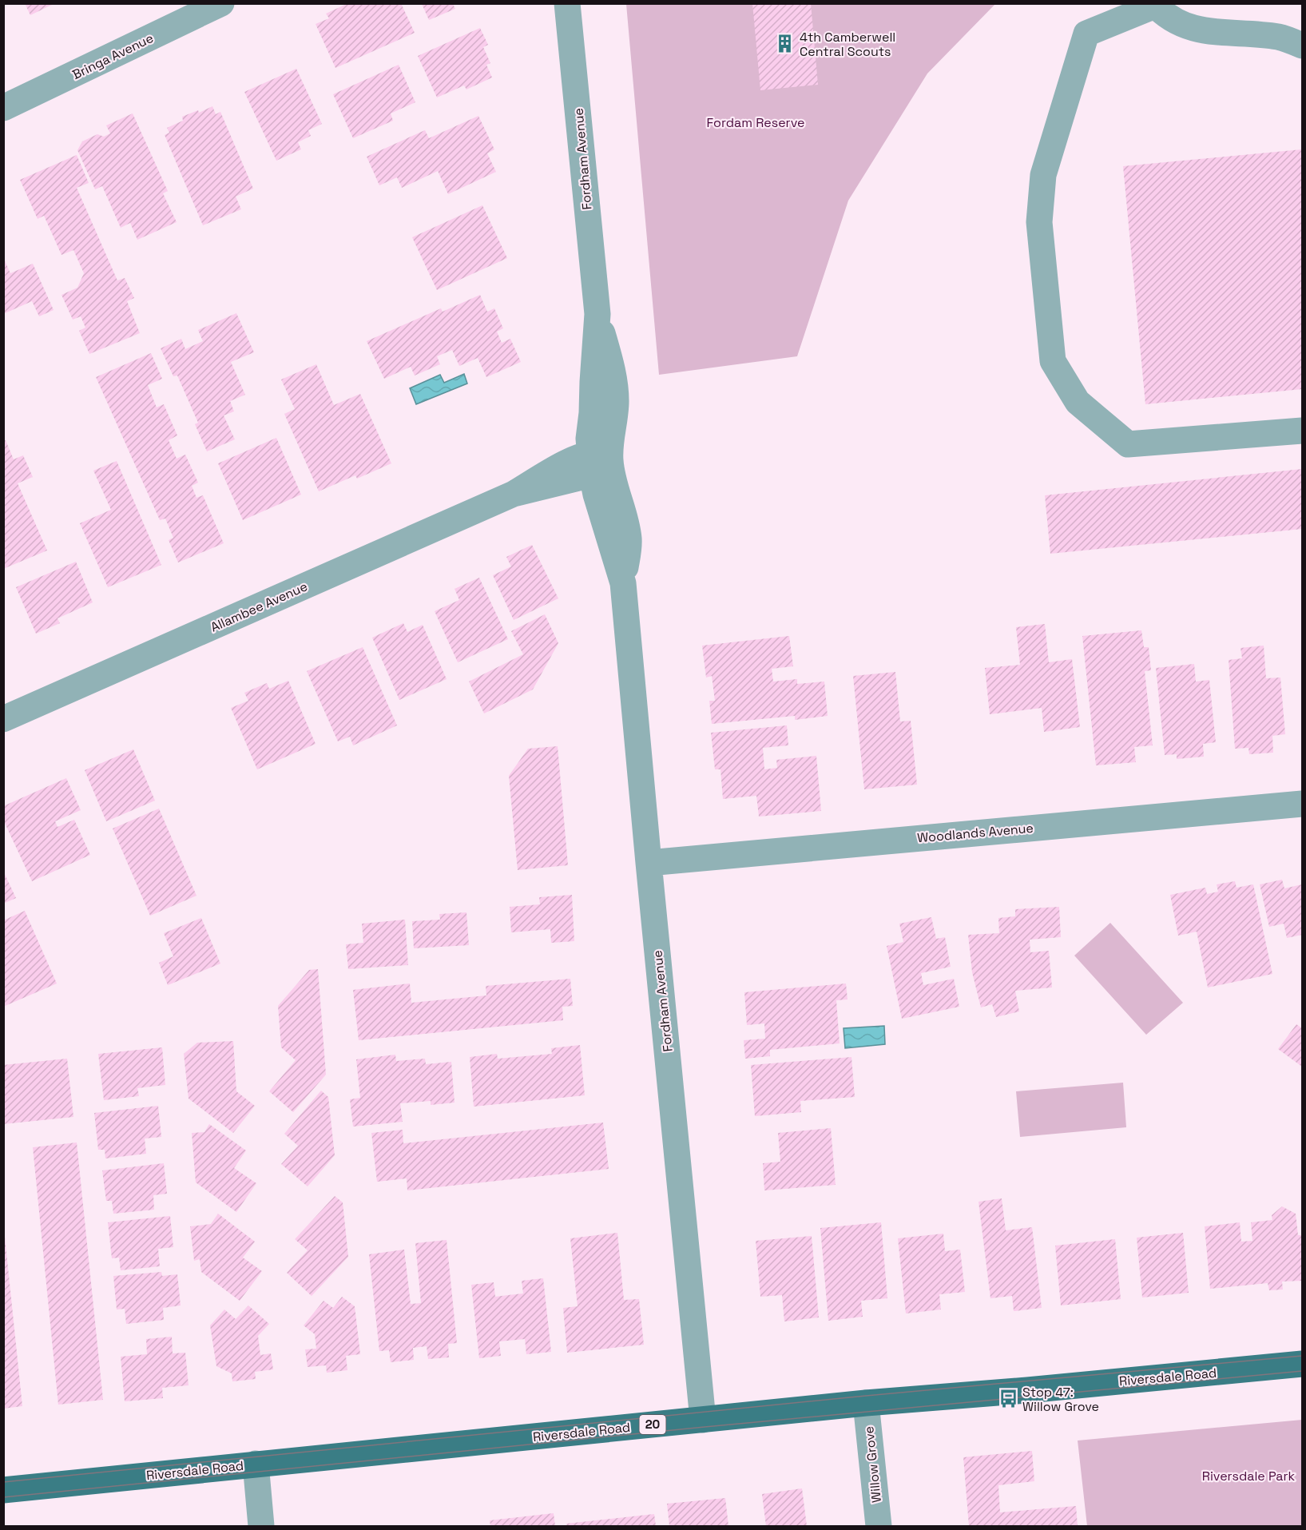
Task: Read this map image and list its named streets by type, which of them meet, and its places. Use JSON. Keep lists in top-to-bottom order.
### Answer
{
  "streets": {
    "main road": ["Riversdale Road", "20"],
    "street": [
      "Bringa Avenue",
      "Fordham Avenue",
      "Allambee Avenue",
      "Woodlands Avenue",
      "Willow Grove"
    ]
  },
  "crossings": [
    ["Fordham Avenue", "Allambee Avenue"],
    ["Fordham Avenue", "Woodlands Avenue"],
    ["Fordham Avenue", "Riversdale Road"],
    ["Riversdale Road", "Willow Grove"]
  ],
  "parks": ["Fordam Reserve", "Riversdale Park"],
  "places": {
    "building": ["4th Camberwell Central Scouts"],
    "bus stop": ["Stop 47: Willow Grove"]
  }
}
